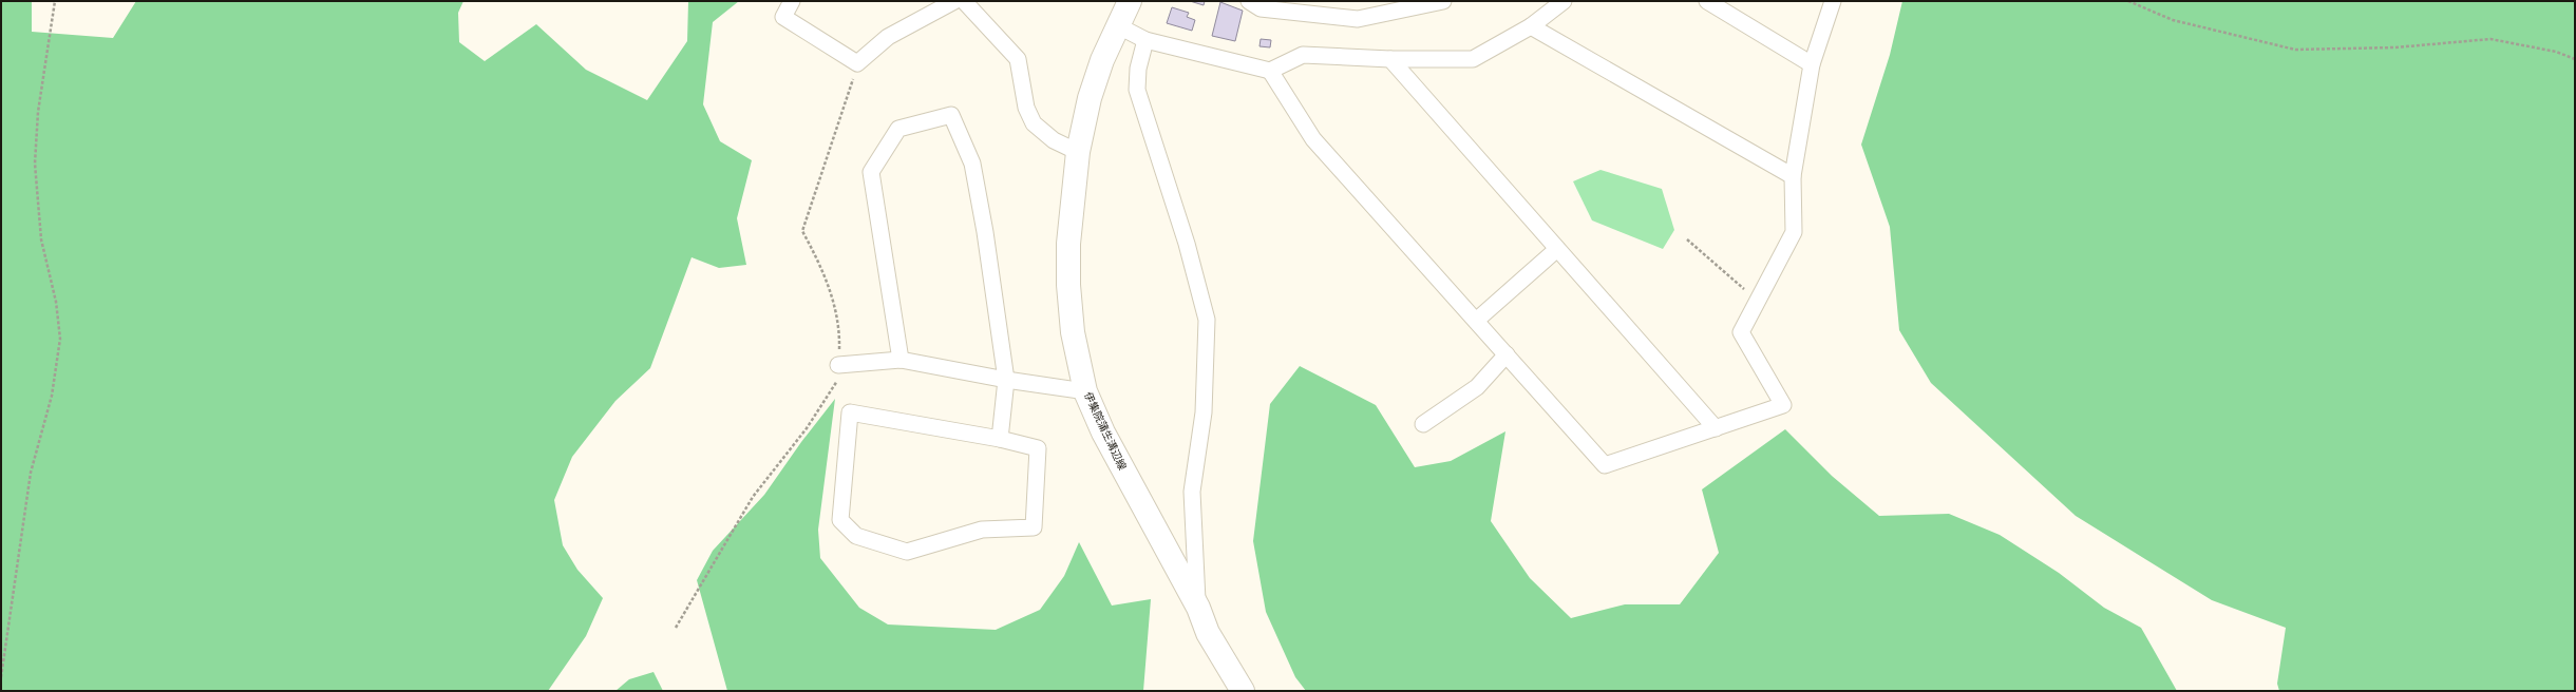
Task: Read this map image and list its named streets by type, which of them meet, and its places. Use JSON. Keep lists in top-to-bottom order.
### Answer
{
  "streets": {
    "main road": ["伊集院蒲生溝辺線"]
  }
}
